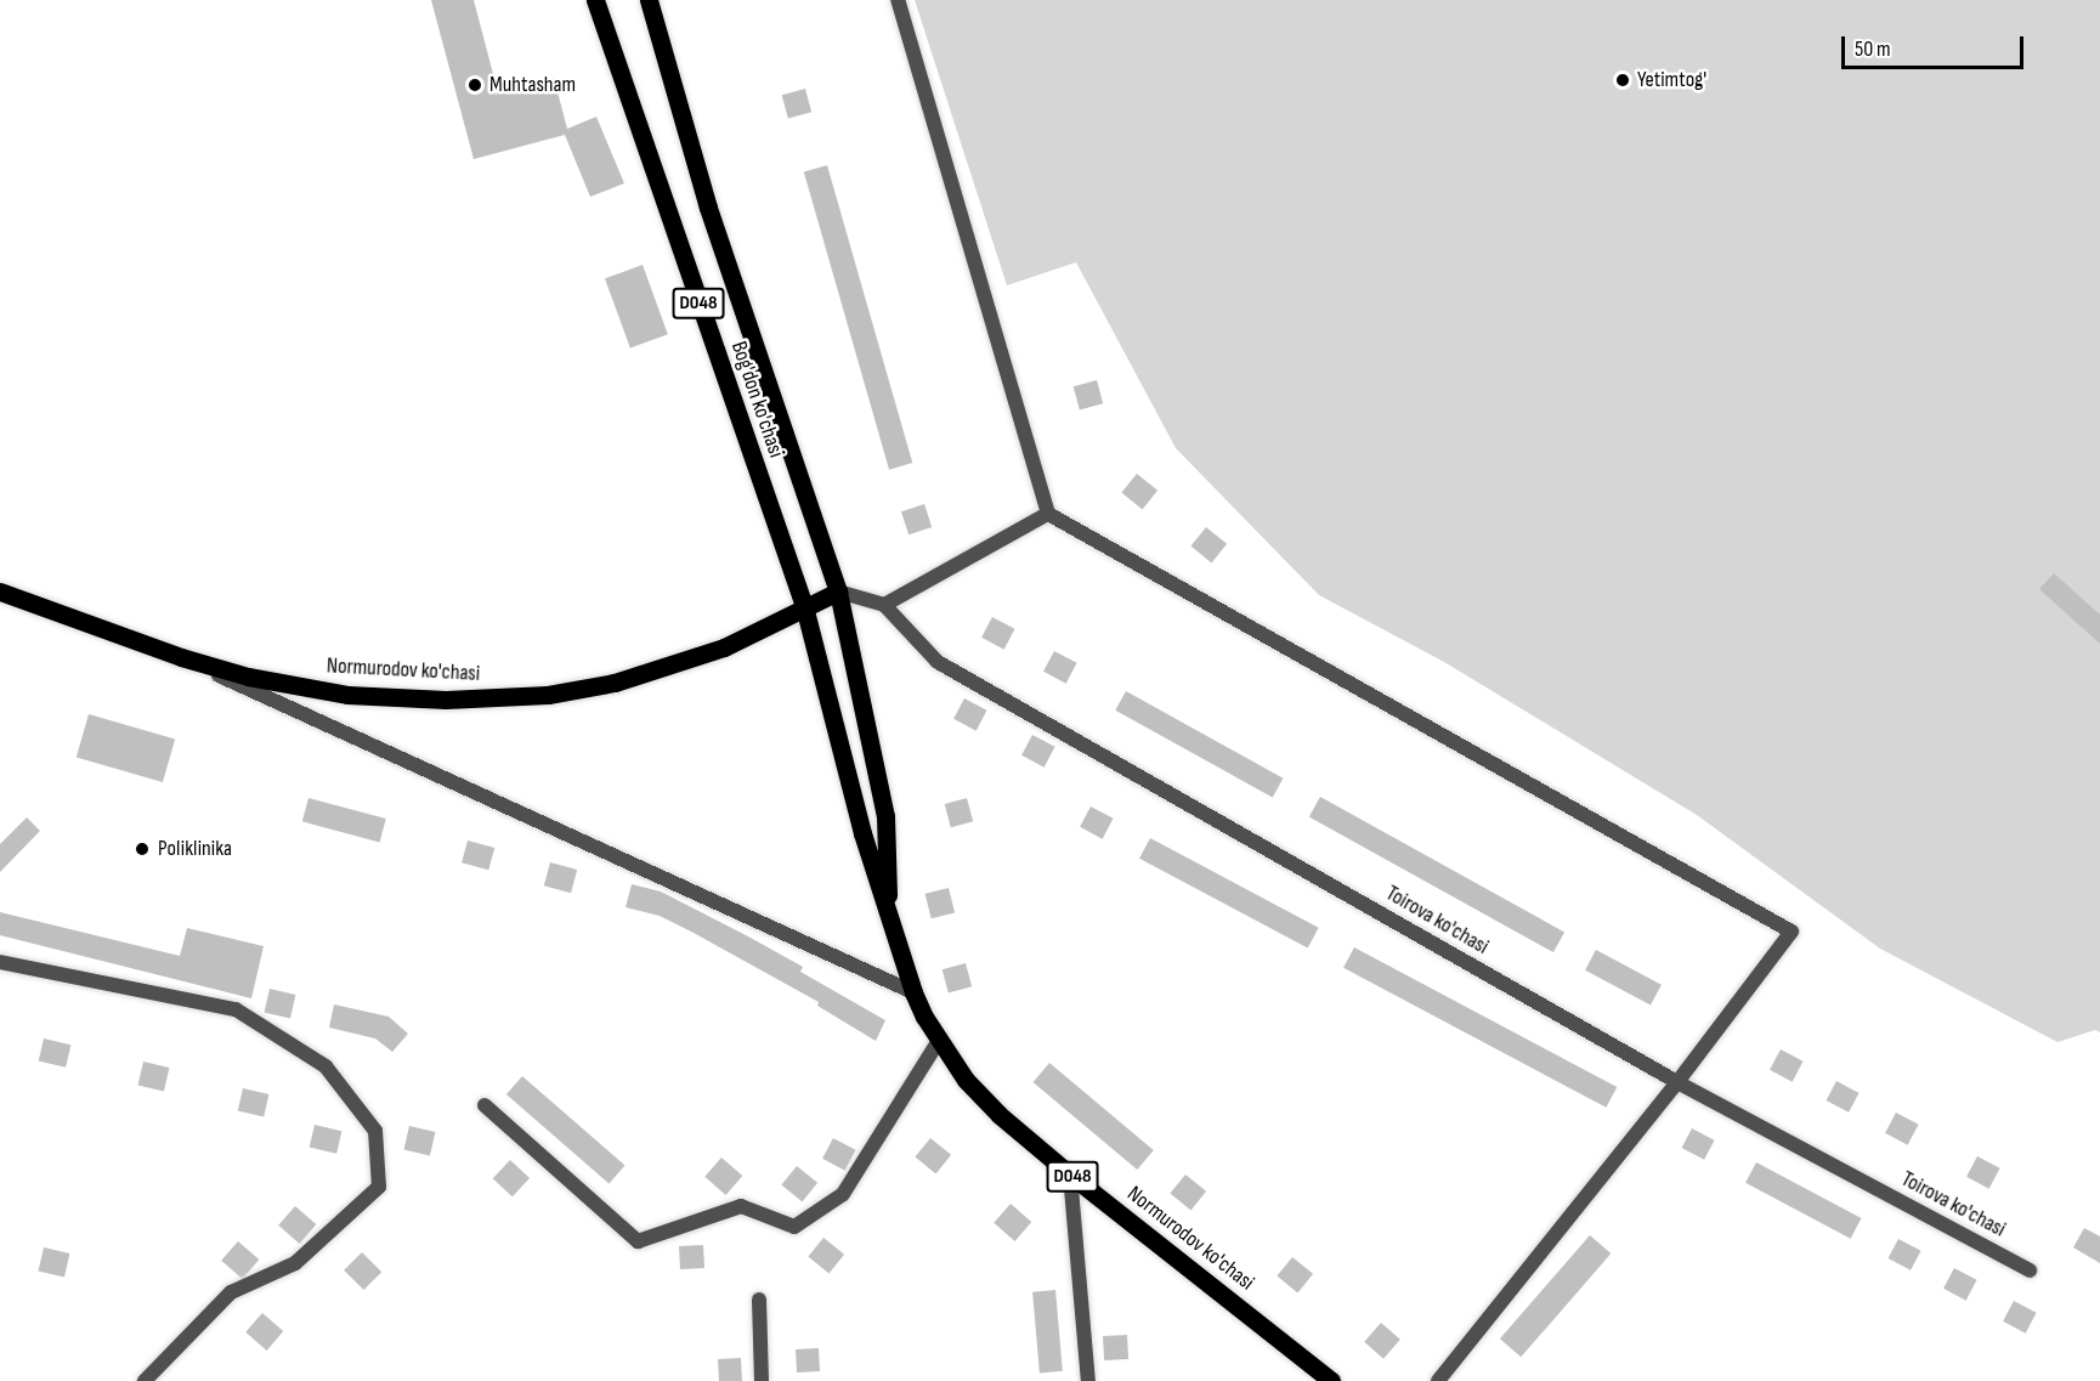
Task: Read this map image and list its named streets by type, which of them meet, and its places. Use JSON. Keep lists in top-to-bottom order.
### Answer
{
  "streets": {
    "main road": ["D048", "Bog'don ko'chasi", "Normurodov ko'chasi"],
    "street": ["Toirova ko'chasi"]
  },
  "crossings": [
    ["Bog'don ko'chasi", "Normurodov ko'chasi"]
  ],
  "places": ["Yetimtog'", "Muhtasham", "Poliklinika"],
  "scale_bar": "50 m"
}
